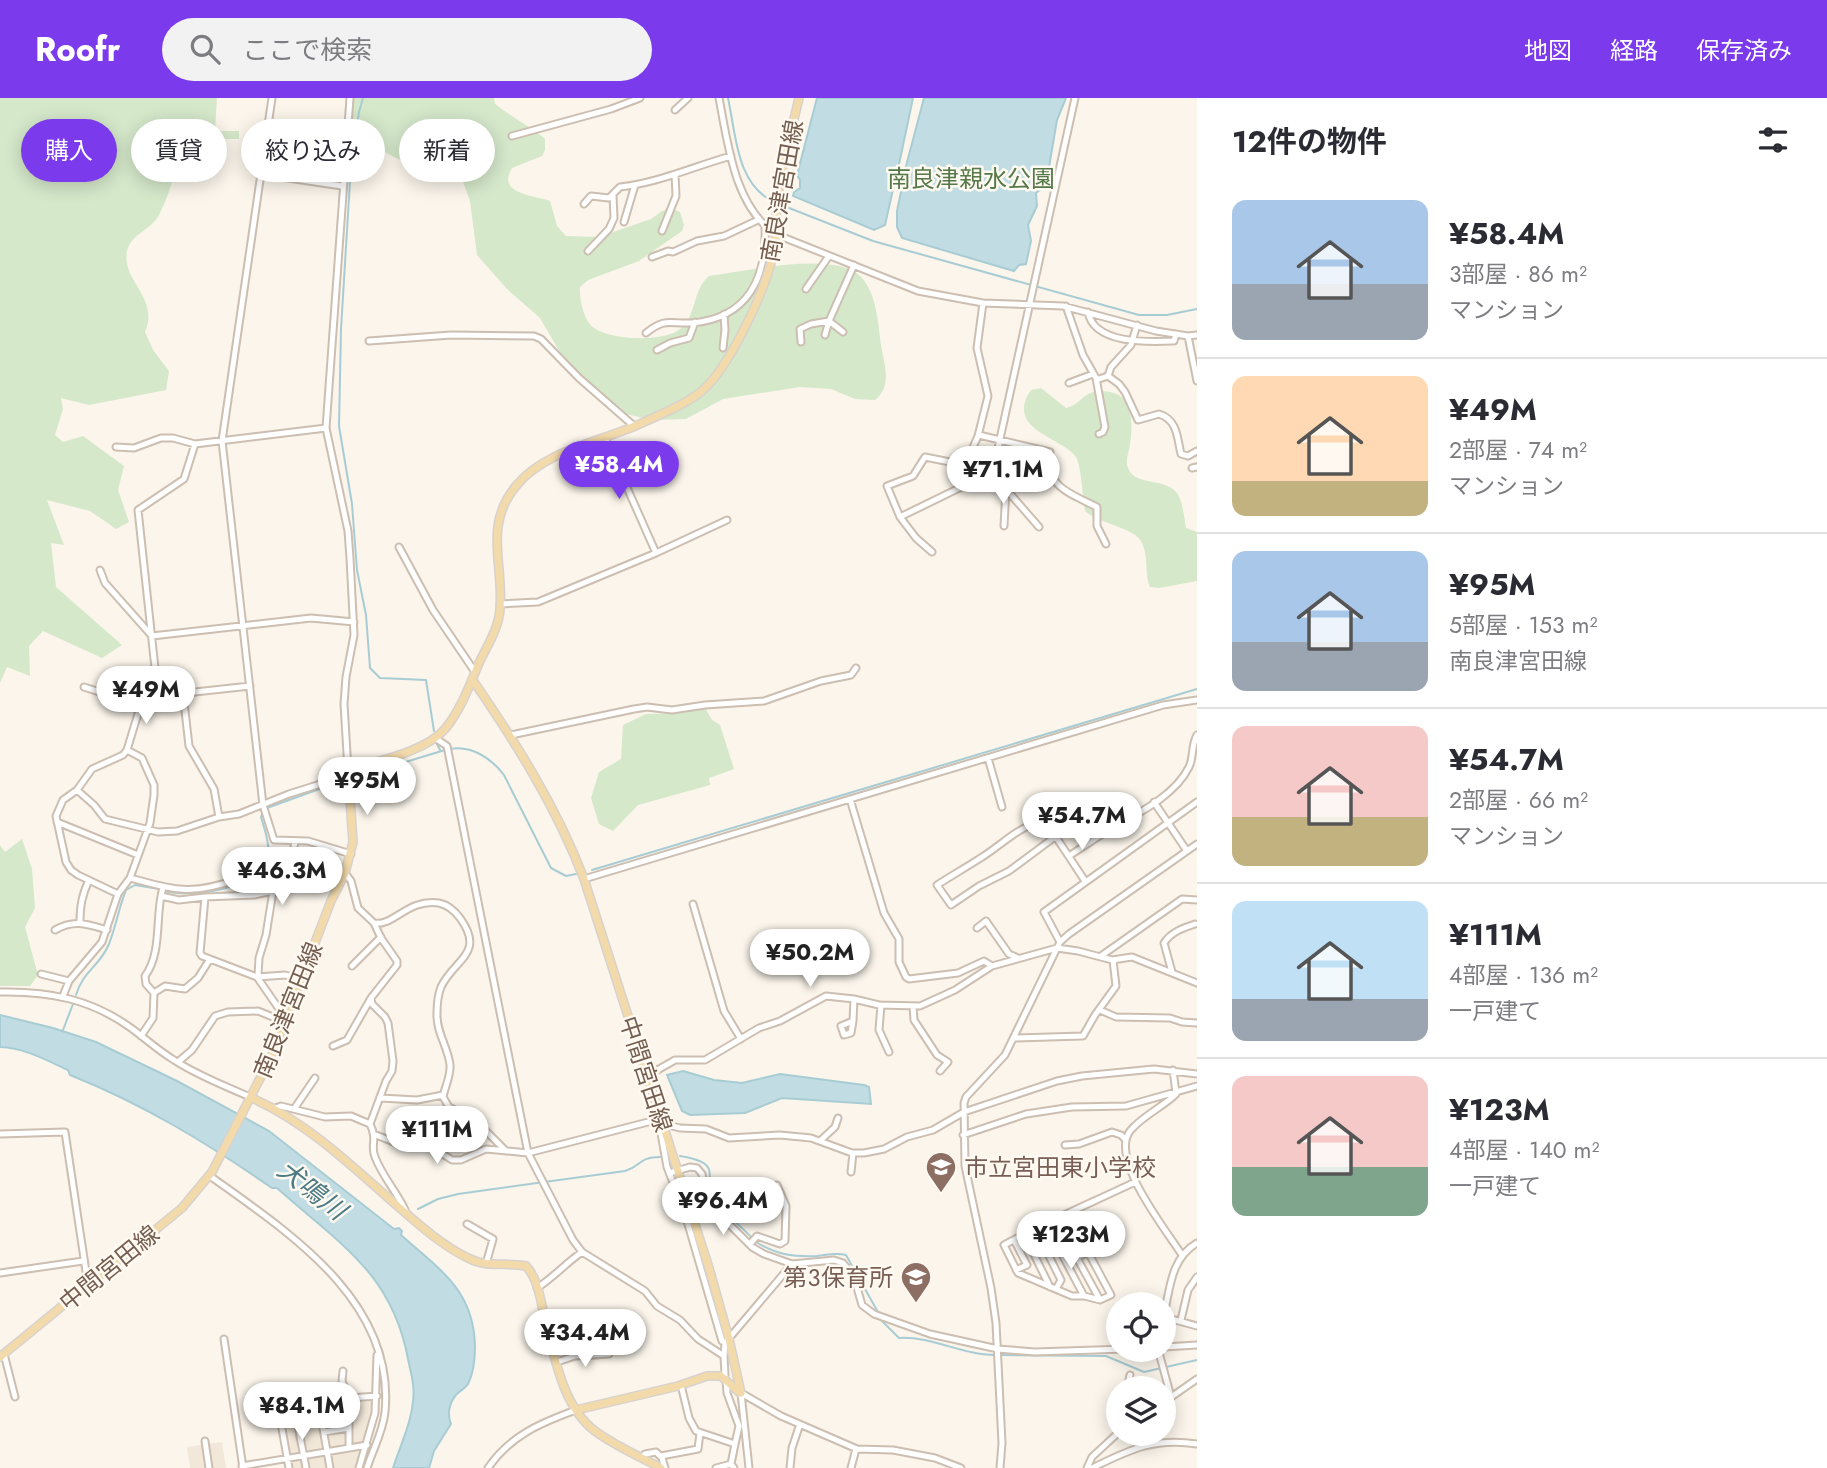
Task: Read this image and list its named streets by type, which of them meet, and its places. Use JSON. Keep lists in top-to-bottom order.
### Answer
{
  "streets": {
    "main road": ["南良津宮田線", "中間宮田線"]
  },
  "crossings": [
    ["南良津宮田線", "中間宮田線"]
  ],
  "water": ["犬鳴川"],
  "parks": ["南良津親水公園"],
  "places": {
    "school or university": ["市立宮田東小学校", "第３保育所"]
  },
  "page": {
    "header": "Roofr",
    "search": "ここで検索",
    "nav": ["地図", "経路", "保存済み"],
    "heading": "12件の物件",
    "chip": [
      "購入",
      "賃貸",
      "絞り込み",
      "新着"
    ],
    "list": [
      {
        "name": "¥58.4M",
        "note": "3部屋 · 86 m² · マンション"
      },
      {
        "name": "¥49M",
        "note": "2部屋 · 74 m² · マンション"
      },
      {
        "name": "¥95M",
        "note": "5部屋 · 153 m² · 南良津宮田線"
      },
      {
        "name": "¥54.7M",
        "note": "2部屋 · 66 m² · マンション"
      },
      {
        "name": "¥111M",
        "note": "4部屋 · 136 m² · 一戸建て"
      },
      {
        "name": "¥123M",
        "note": "4部屋 · 140 m² · 一戸建て"
      }
    ],
    "price": [
      "¥58.4M",
      "¥71.1M",
      "¥49M",
      "¥95M",
      "¥54.7M",
      "¥46.3M",
      "¥50.2M",
      "¥111M",
      "¥96.4M",
      "¥123M",
      "¥34.4M",
      "¥84.1M"
    ]
  }
}
